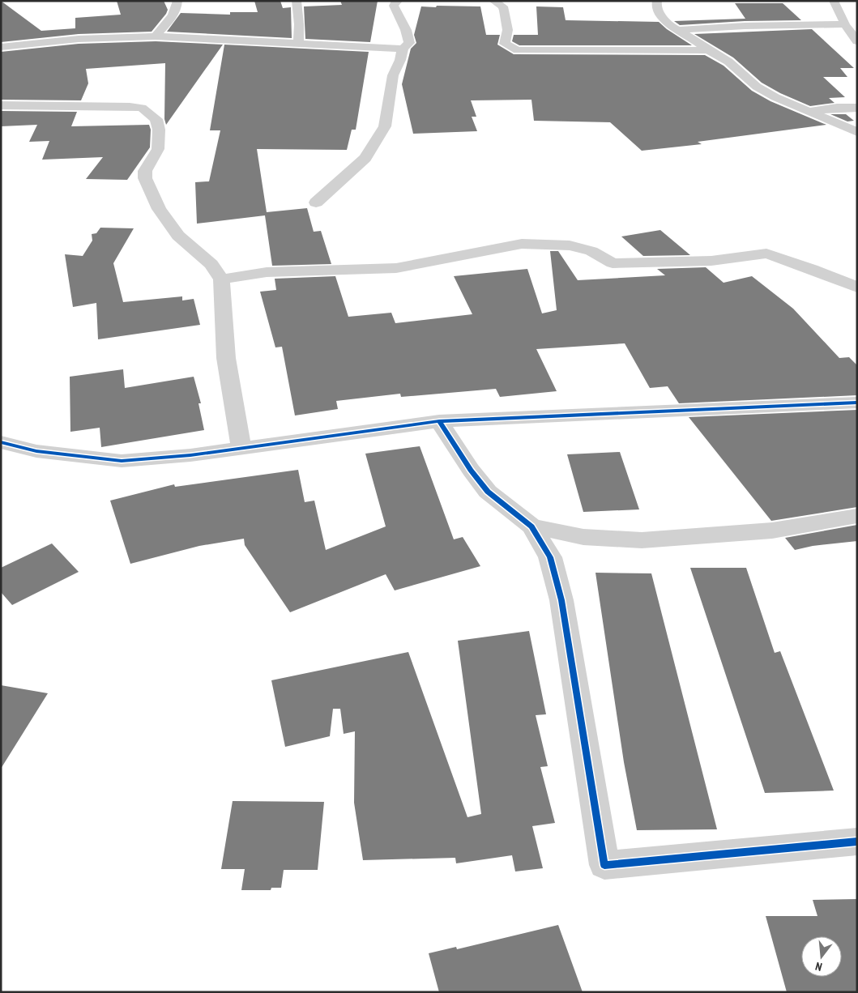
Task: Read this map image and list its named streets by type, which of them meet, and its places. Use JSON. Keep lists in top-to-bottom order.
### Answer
{
  "north": "bottom"
}
